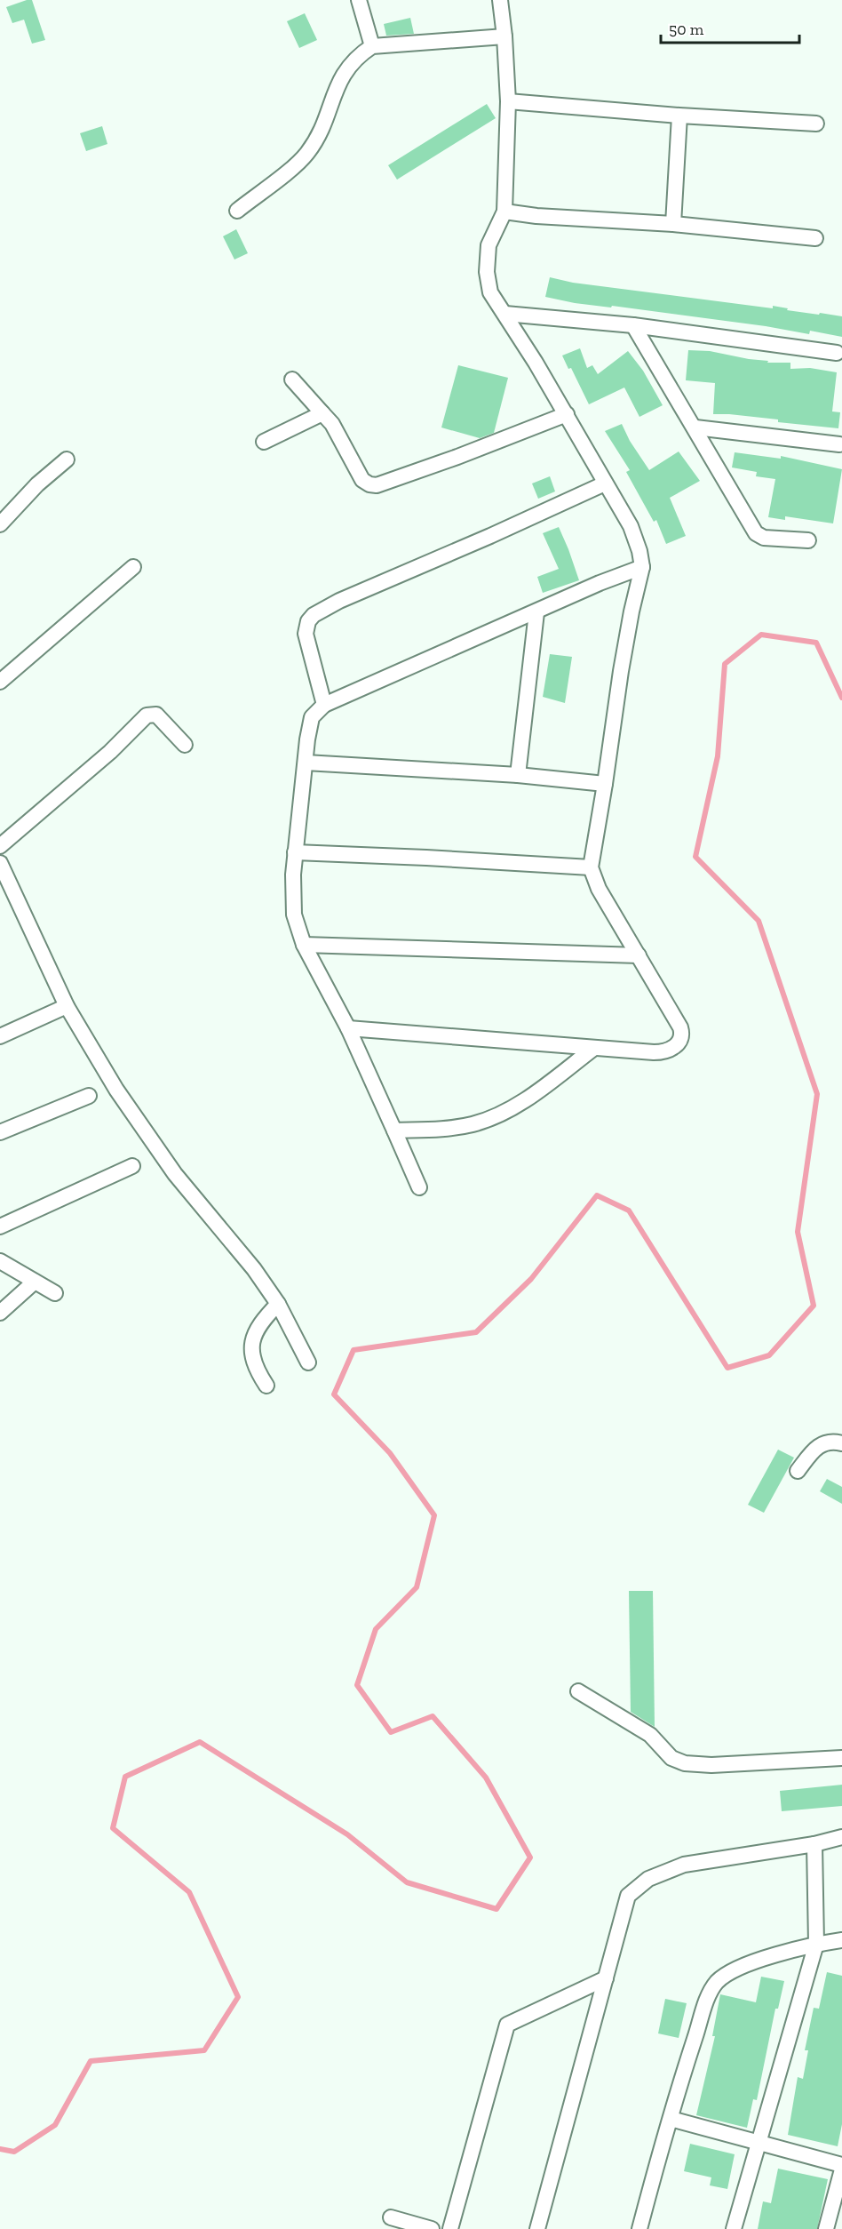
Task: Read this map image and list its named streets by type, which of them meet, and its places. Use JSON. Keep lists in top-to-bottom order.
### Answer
{
  "scale_bar": "50 m"
}
